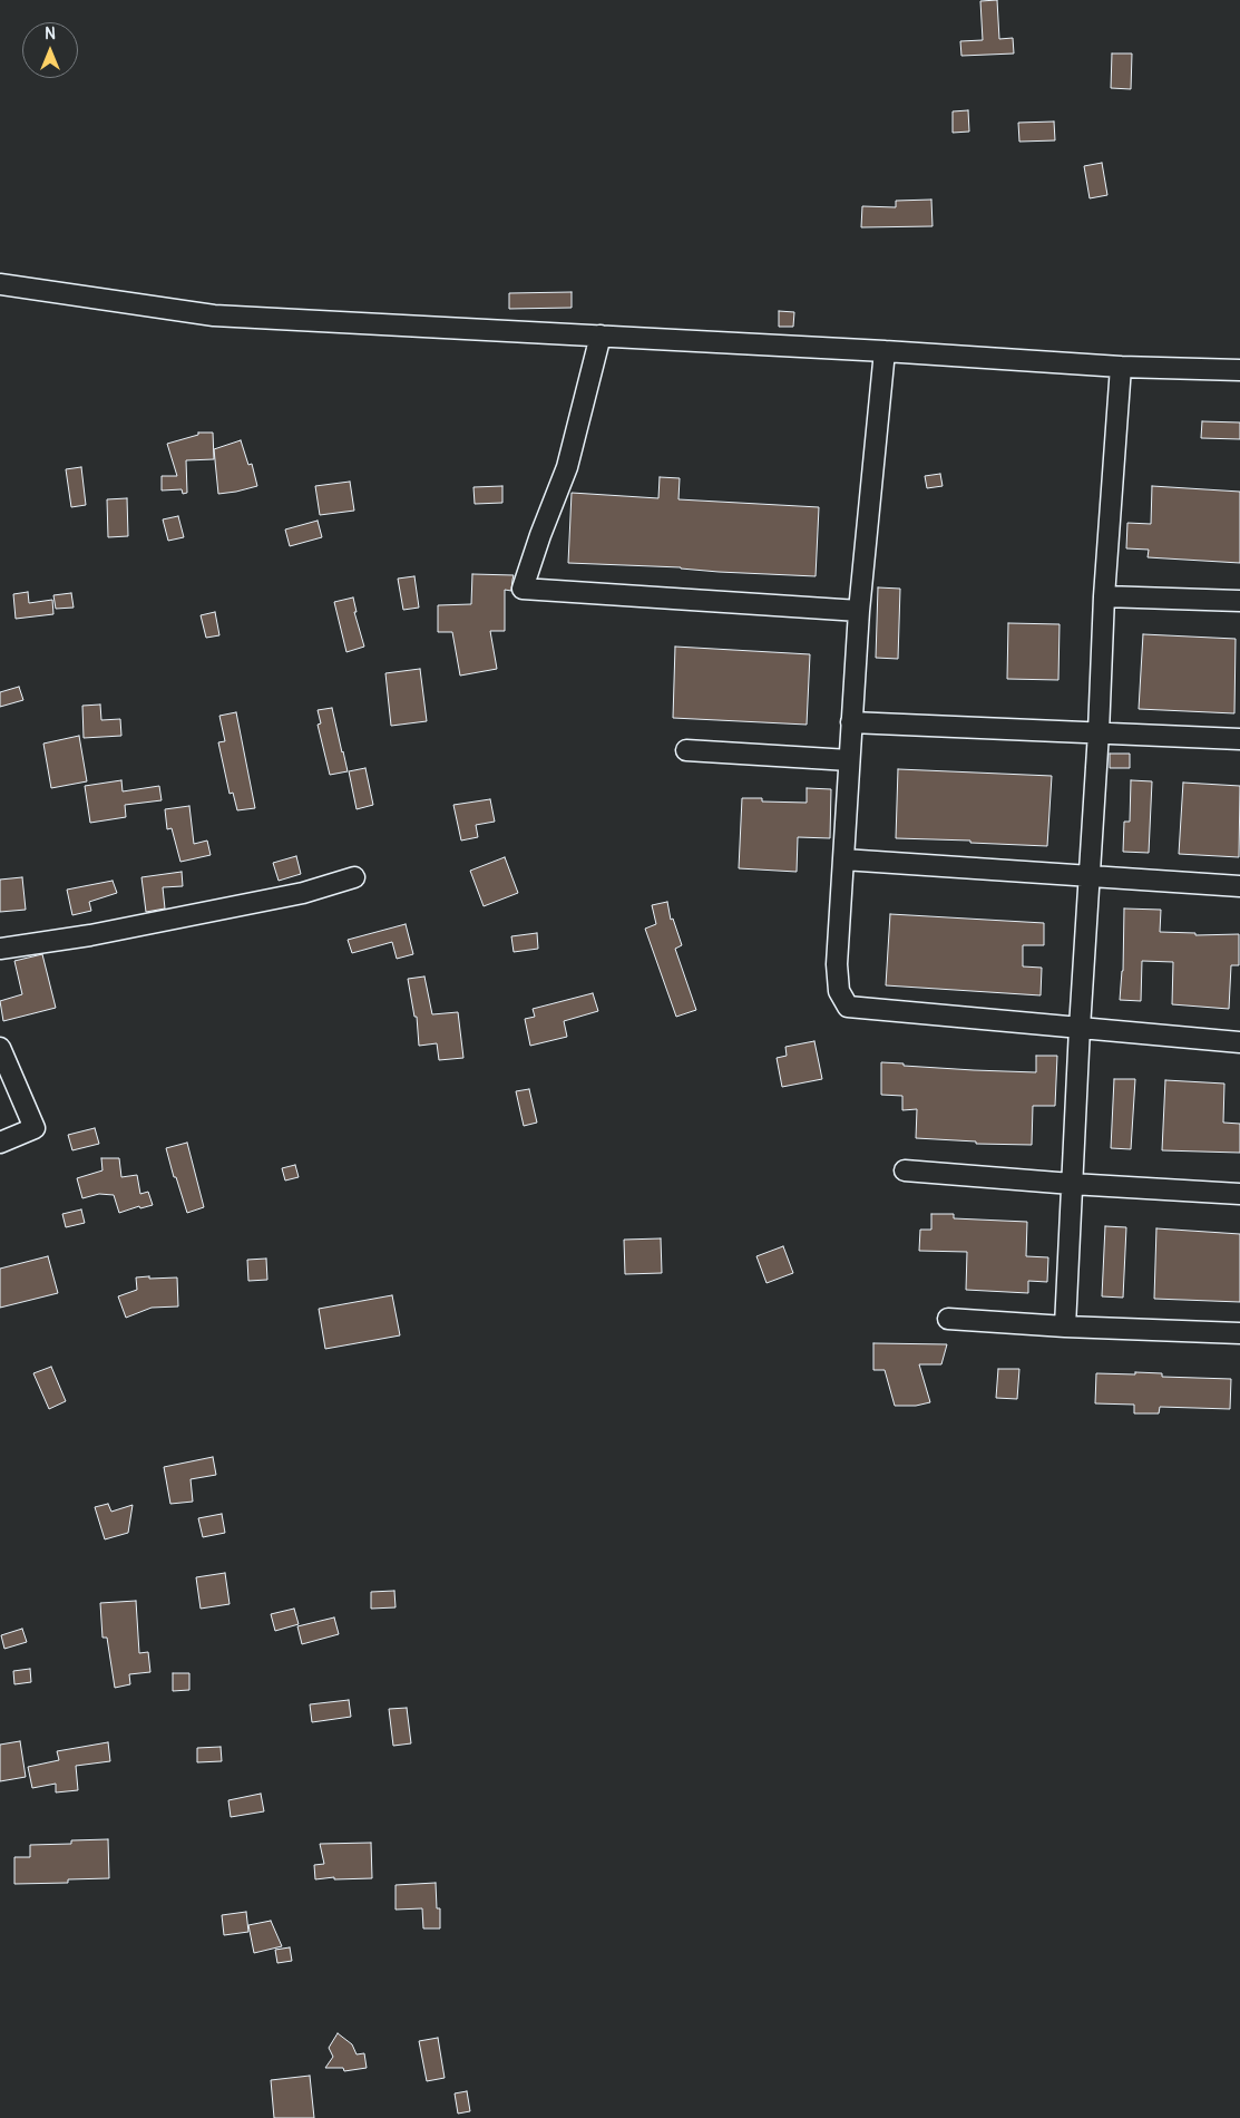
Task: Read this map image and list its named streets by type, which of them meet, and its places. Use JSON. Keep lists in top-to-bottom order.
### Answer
{
  "north": "top"
}
